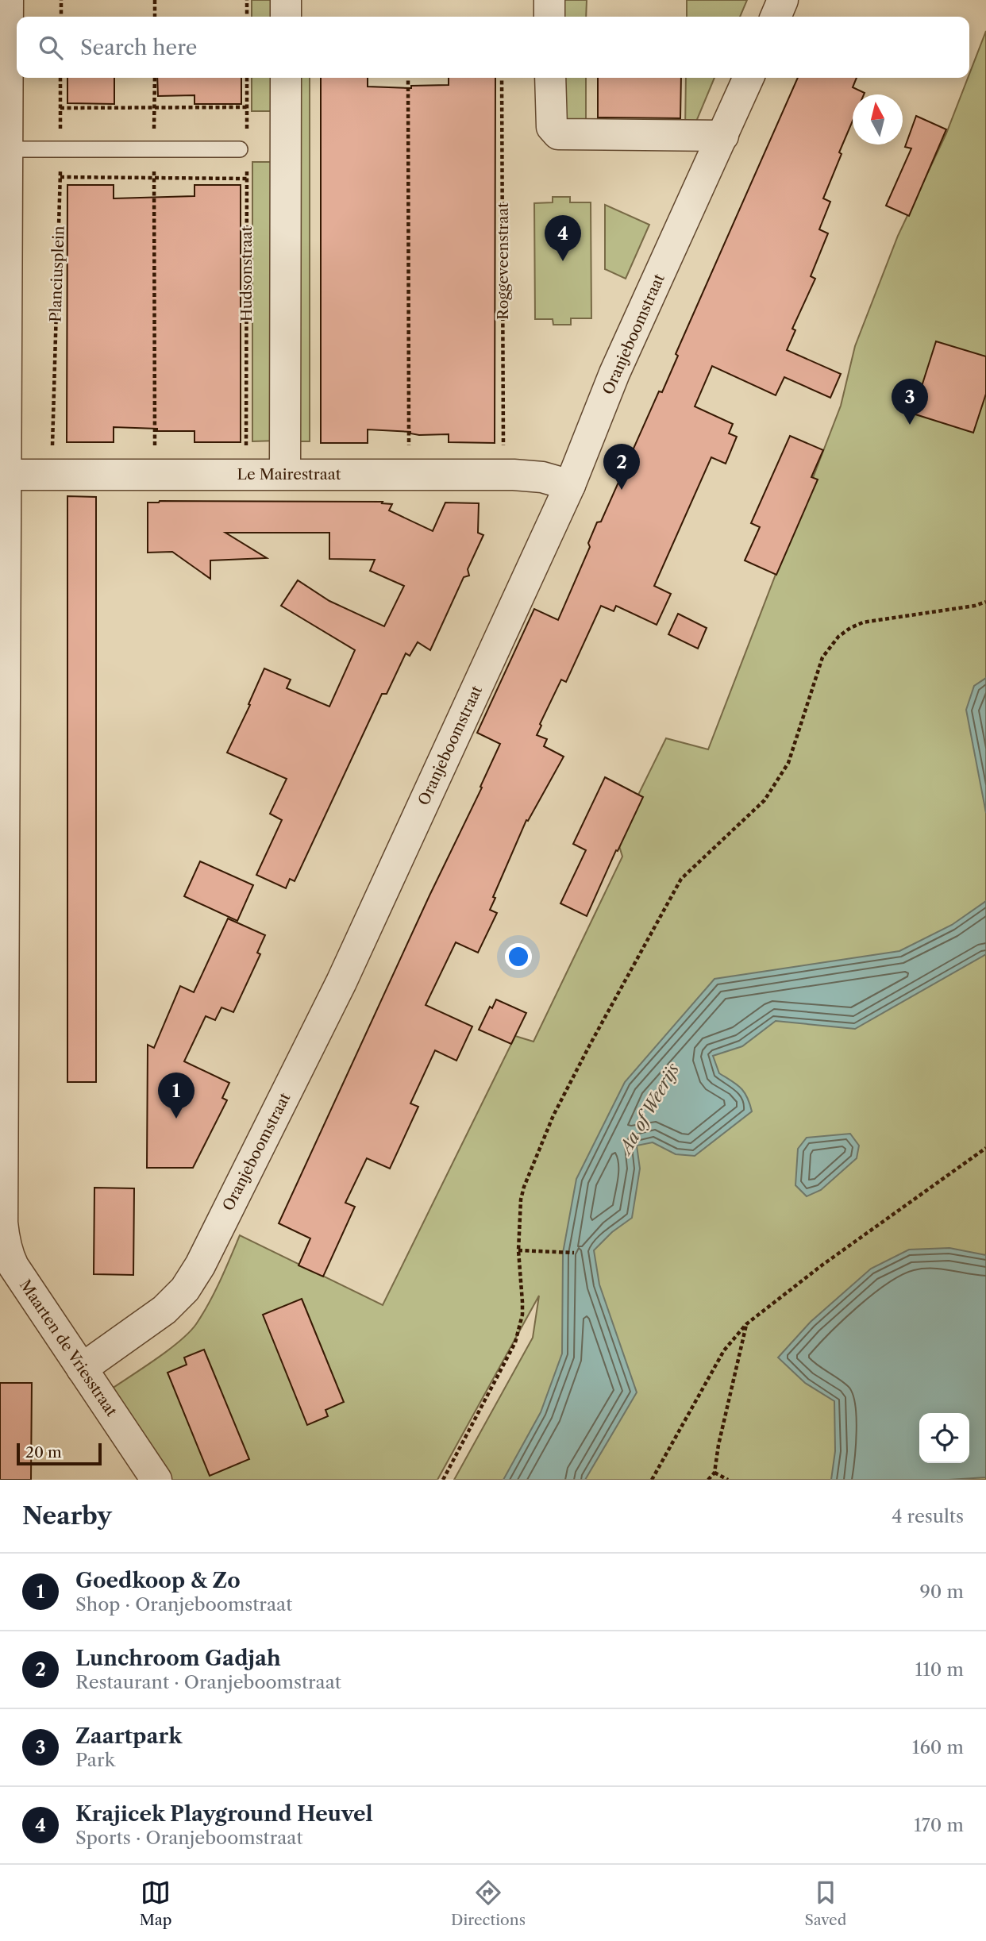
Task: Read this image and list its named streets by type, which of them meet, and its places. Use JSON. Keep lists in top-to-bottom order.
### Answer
{
  "streets": {
    "street": ["Oranjeboomstraat", "Le Mairestraat", "Maarten de Vriesstraat"],
    "path": ["Roggeveenstraat", "Planciusplein", "Hudsonstraat"]
  },
  "crossings": [
    ["Planciusplein", "Le Mairestraat"],
    ["Hudsonstraat", "Le Mairestraat"],
    ["Oranjeboomstraat", "Le Mairestraat"],
    ["Oranjeboomstraat", "Maarten de Vriesstraat"],
    ["Le Mairestraat", "Maarten de Vriesstraat"]
  ],
  "water": ["Aa of Weerijs"],
  "scale_bar": "20 m",
  "north": "top",
  "page": {
    "search": "Search here",
    "pins": [
      "4",
      "3",
      "2",
      "1"
    ],
    "scale": "20 m",
    "heading": ["Nearby", "4 results"],
    "list": [
      {
        "mark": "1",
        "name": "Goedkoop & Zo",
        "note": "Shop · Oranjeboomstraat",
        "value": "90 m"
      },
      {
        "mark": "2",
        "name": "Lunchroom Gadjah",
        "note": "Restaurant · Oranjeboomstraat",
        "value": "110 m"
      },
      {
        "mark": "3",
        "name": "Zaartpark",
        "note": "Park",
        "value": "160 m"
      },
      {
        "mark": "4",
        "name": "Krajicek Playground Heuvel",
        "note": "Sports · Oranjeboomstraat",
        "value": "170 m"
      }
    ],
    "nav": ["Map", "Directions", "Saved"]
  }
}
